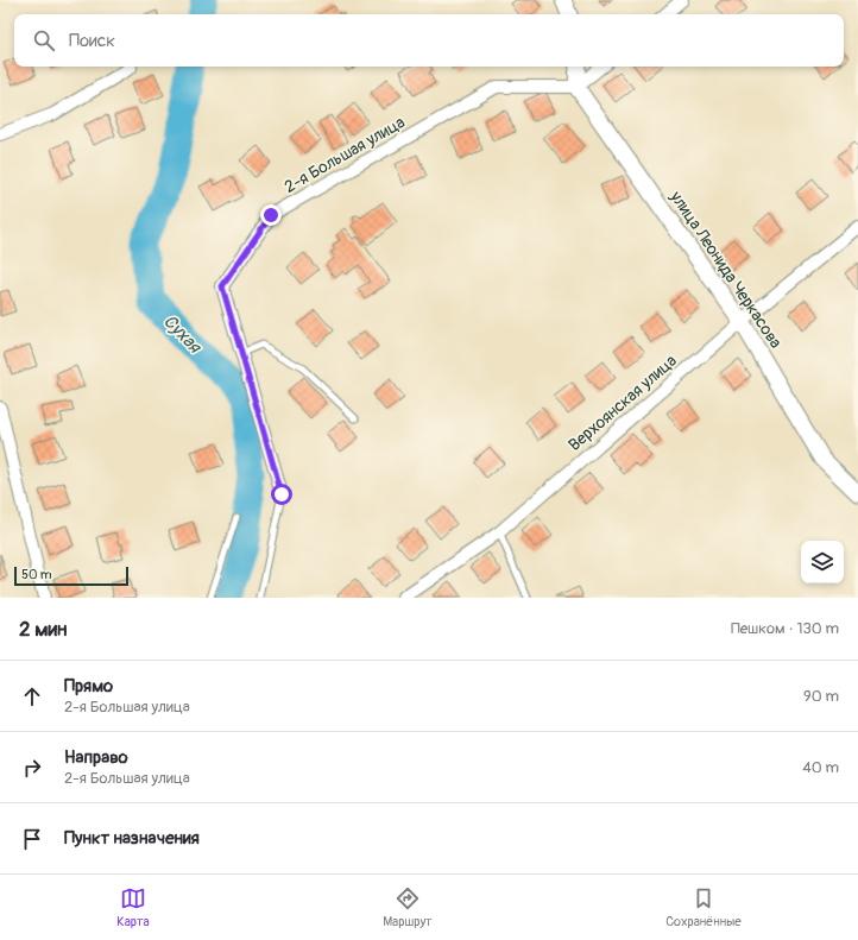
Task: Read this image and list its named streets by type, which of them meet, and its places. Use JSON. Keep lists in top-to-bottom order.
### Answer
{
  "streets": {
    "street": ["2-я Большая улица", "улица Леонида Черкасова", "Верхоянская улица"]
  },
  "crossings": [
    ["2-я Большая улица", "улица Леонида Черкасова"],
    ["улица Леонида Черкасова", "Верхоянская улица"]
  ],
  "water": ["Сухая"],
  "scale_bar": "50 m",
  "page": {
    "search": "Поиск",
    "scale": "50 m",
    "heading": ["2 мин", "Пешком · 130 m"],
    "list": [
      ["Прямо", "2-я Большая улица", "90 m"],
      ["Направо", "2-я Большая улица", "40 m"],
      "Пункт назначения"
    ],
    "nav": ["Карта", "Маршрут", "Сохранённые"]
  }
}
